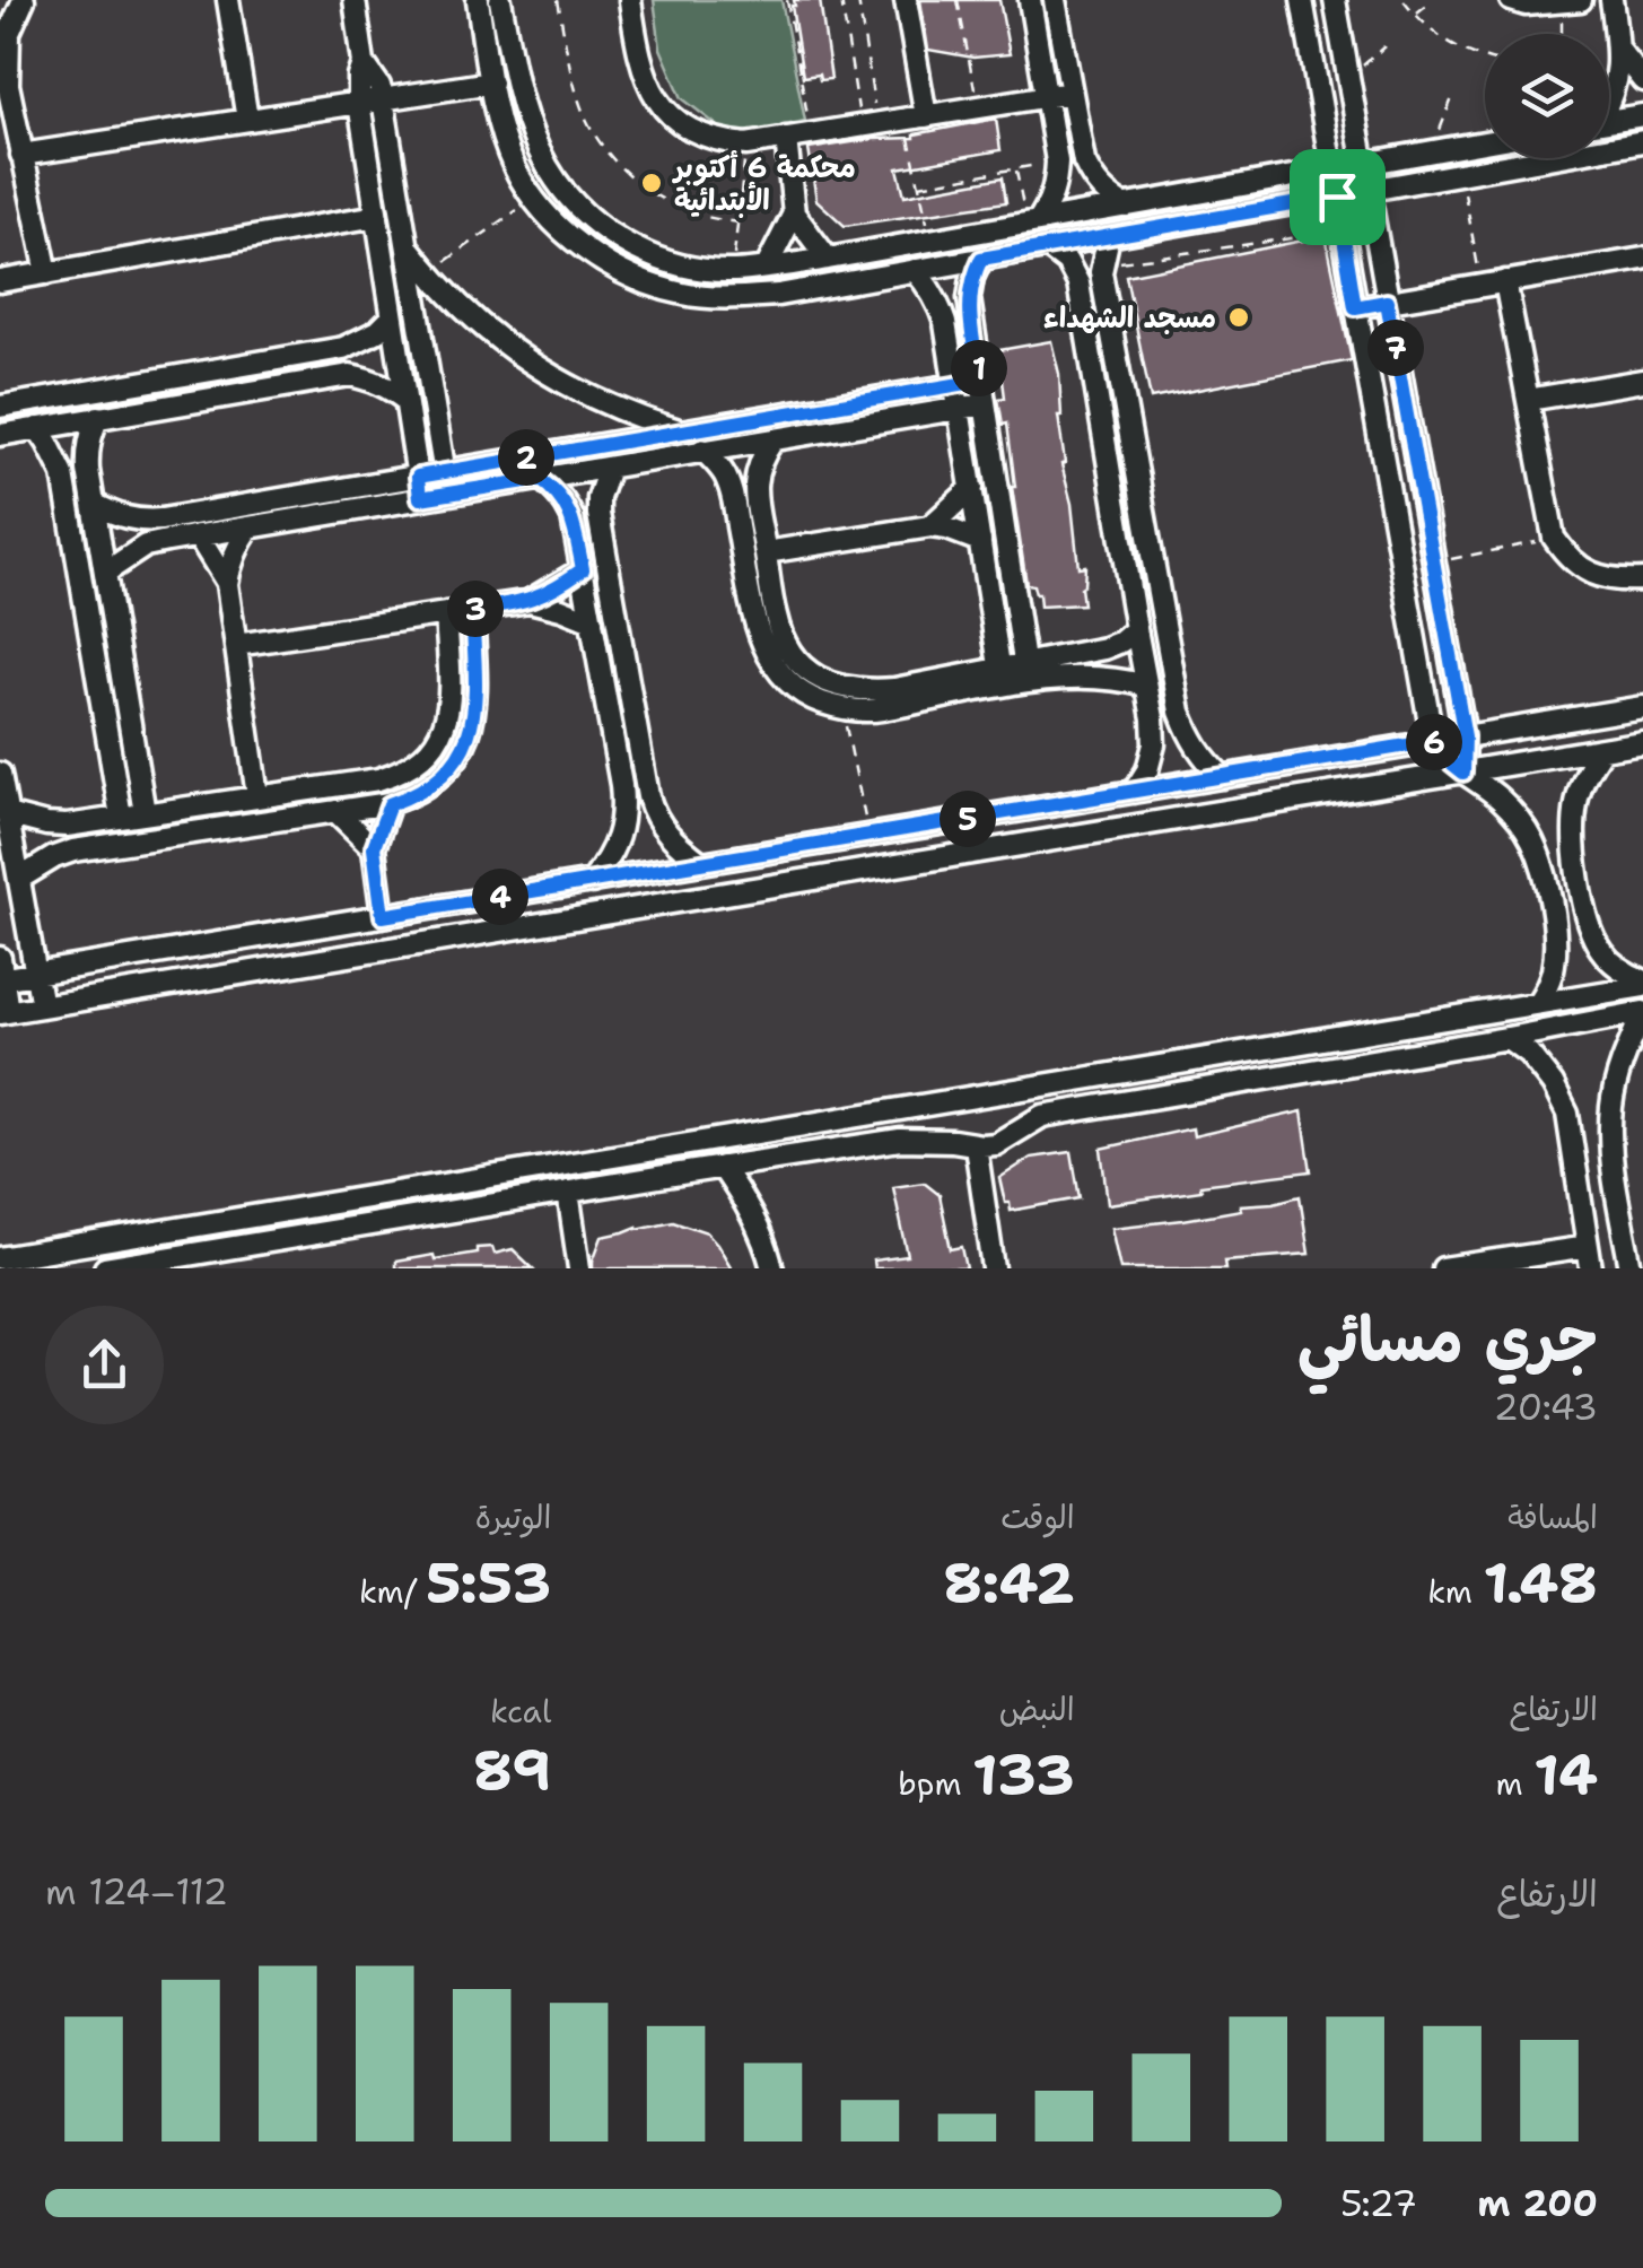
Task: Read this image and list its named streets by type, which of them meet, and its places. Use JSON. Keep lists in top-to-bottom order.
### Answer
{
  "places": ["محكمة 6 أكتوبر الأبتدائية", "مسجد الشهداء"],
  "page": {
    "pins": [
      "7",
      "1",
      "2",
      "3",
      "6",
      "5",
      "4"
    ],
    "heading": ["جري مسائي", "20:43"],
    "stats": [
      ["المسافة", "1.48 km"],
      ["الوقت", "8:42"],
      ["الوتيرة", "5:53 /km"],
      ["الارتفاع", "14 m"],
      ["النبض", "133 bpm"],
      ["kcal", "89"]
    ],
    "chart": ["الارتفاع", "112–124 m"],
    "list": [
      {
        "name": "200 m",
        "note": "5:27"
      }
    ]
  }
}
